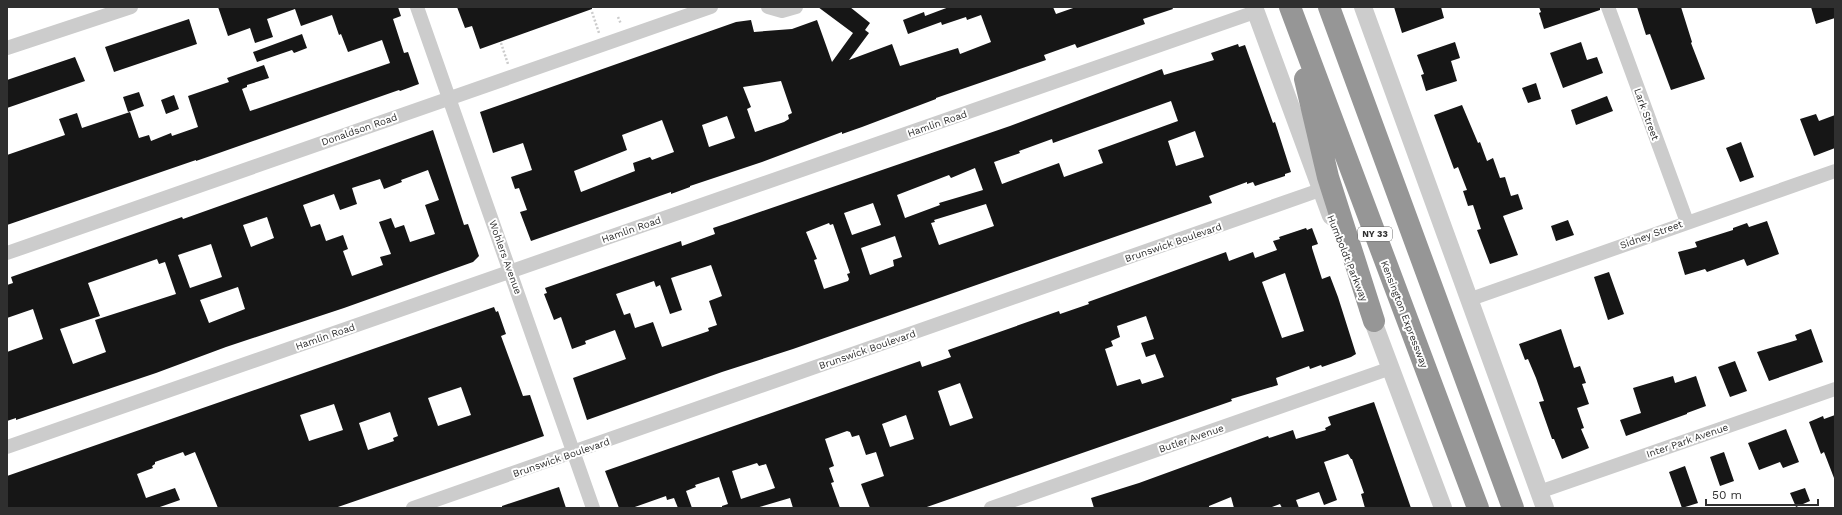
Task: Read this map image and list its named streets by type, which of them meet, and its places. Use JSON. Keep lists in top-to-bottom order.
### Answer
{
  "streets": {
    "highway": ["NY 33", "Kensington Expressway"],
    "street": [
      "Lark Street",
      "Hamlin Road",
      "Donaldson Road",
      "Sidney Street",
      "Brunswick Boulevard",
      "Wohlers Avenue",
      "Humboldt Parkway",
      "Butler Avenue",
      "Inter Park Avenue"
    ]
  },
  "crossings": [
    ["Lark Street", "Sidney Street"],
    ["Hamlin Road", "Wohlers Avenue"],
    ["Hamlin Road", "Humboldt Parkway"],
    ["Donaldson Road", "Wohlers Avenue"],
    ["Brunswick Boulevard", "Wohlers Avenue"],
    ["Brunswick Boulevard", "Humboldt Parkway"],
    ["Humboldt Parkway", "Butler Avenue"]
  ],
  "scale_bar": "50 m"
}
